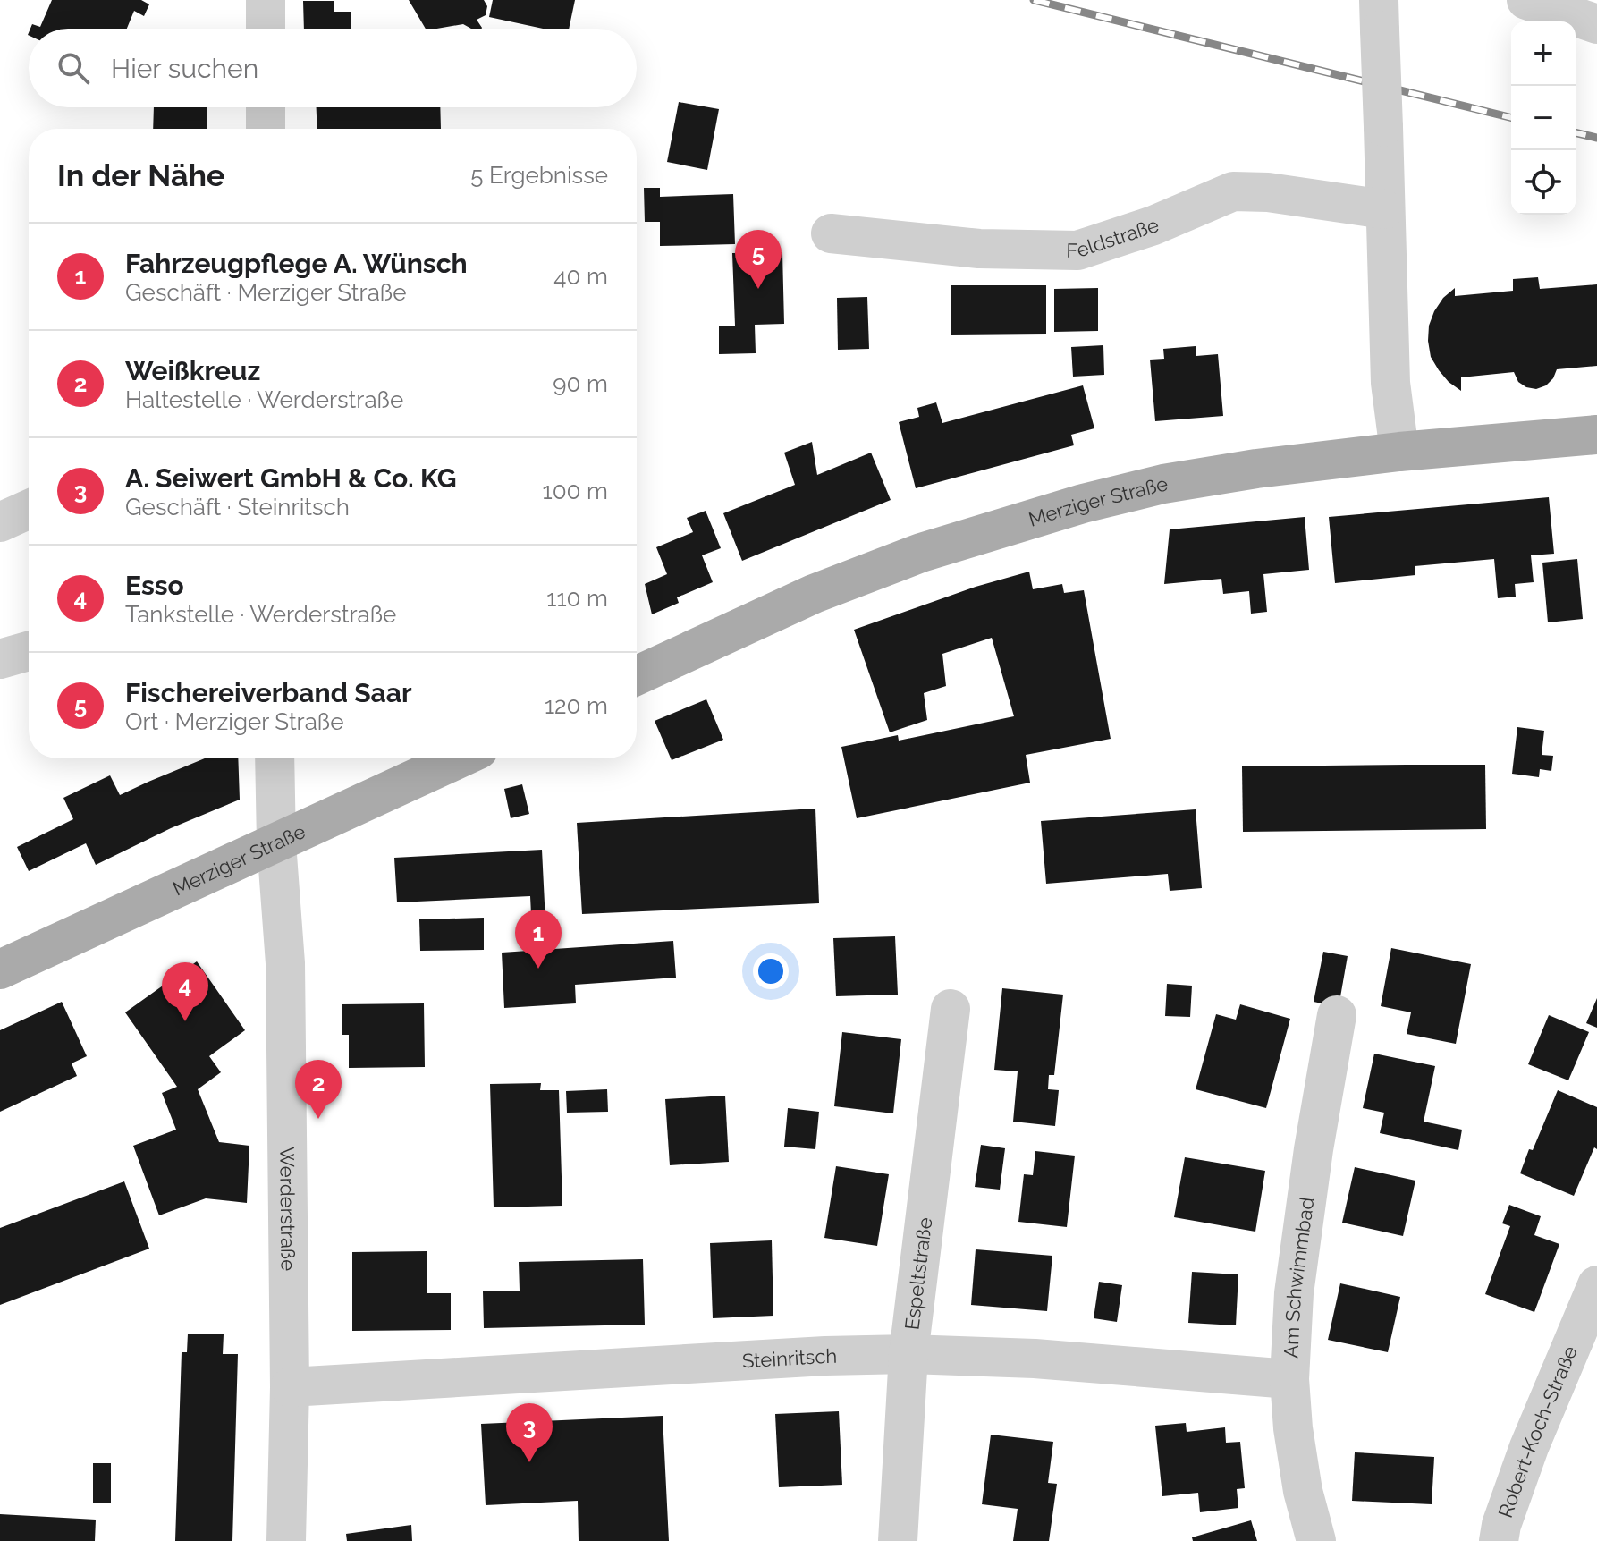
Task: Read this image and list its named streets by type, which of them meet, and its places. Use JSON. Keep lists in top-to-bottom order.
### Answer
{
  "streets": {
    "main road": ["Merziger Straße"],
    "street": [
      "Feldstraße",
      "Werderstraße",
      "Espeltstraße",
      "Am Schwimmbad",
      "Steinritsch",
      "Robert-Koch-Straße"
    ]
  },
  "crossings": [
    ["Merziger Straße", "Werderstraße"],
    ["Werderstraße", "Steinritsch"],
    ["Espeltstraße", "Steinritsch"],
    ["Am Schwimmbad", "Steinritsch"]
  ],
  "page": {
    "map_buttons": ["+", "−"],
    "search": "Hier suchen",
    "heading": ["In der Nähe", "5 Ergebnisse"],
    "list": [
      {
        "mark": "1",
        "name": "Fahrzeugpflege A. Wünsch",
        "note": "Geschäft · Merziger Straße",
        "value": "40 m"
      },
      {
        "mark": "2",
        "name": "Weißkreuz",
        "note": "Haltestelle · Werderstraße",
        "value": "90 m"
      },
      {
        "mark": "3",
        "name": "A. Seiwert GmbH & Co. KG",
        "note": "Geschäft · Steinritsch",
        "value": "100 m"
      },
      {
        "mark": "4",
        "name": "Esso",
        "note": "Tankstelle · Werderstraße",
        "value": "110 m"
      },
      {
        "mark": "5",
        "name": "Fischereiverband Saar",
        "note": "Ort · Merziger Straße",
        "value": "120 m"
      }
    ],
    "pins": [
      "5",
      "1",
      "4",
      "2",
      "3"
    ]
  }
}
